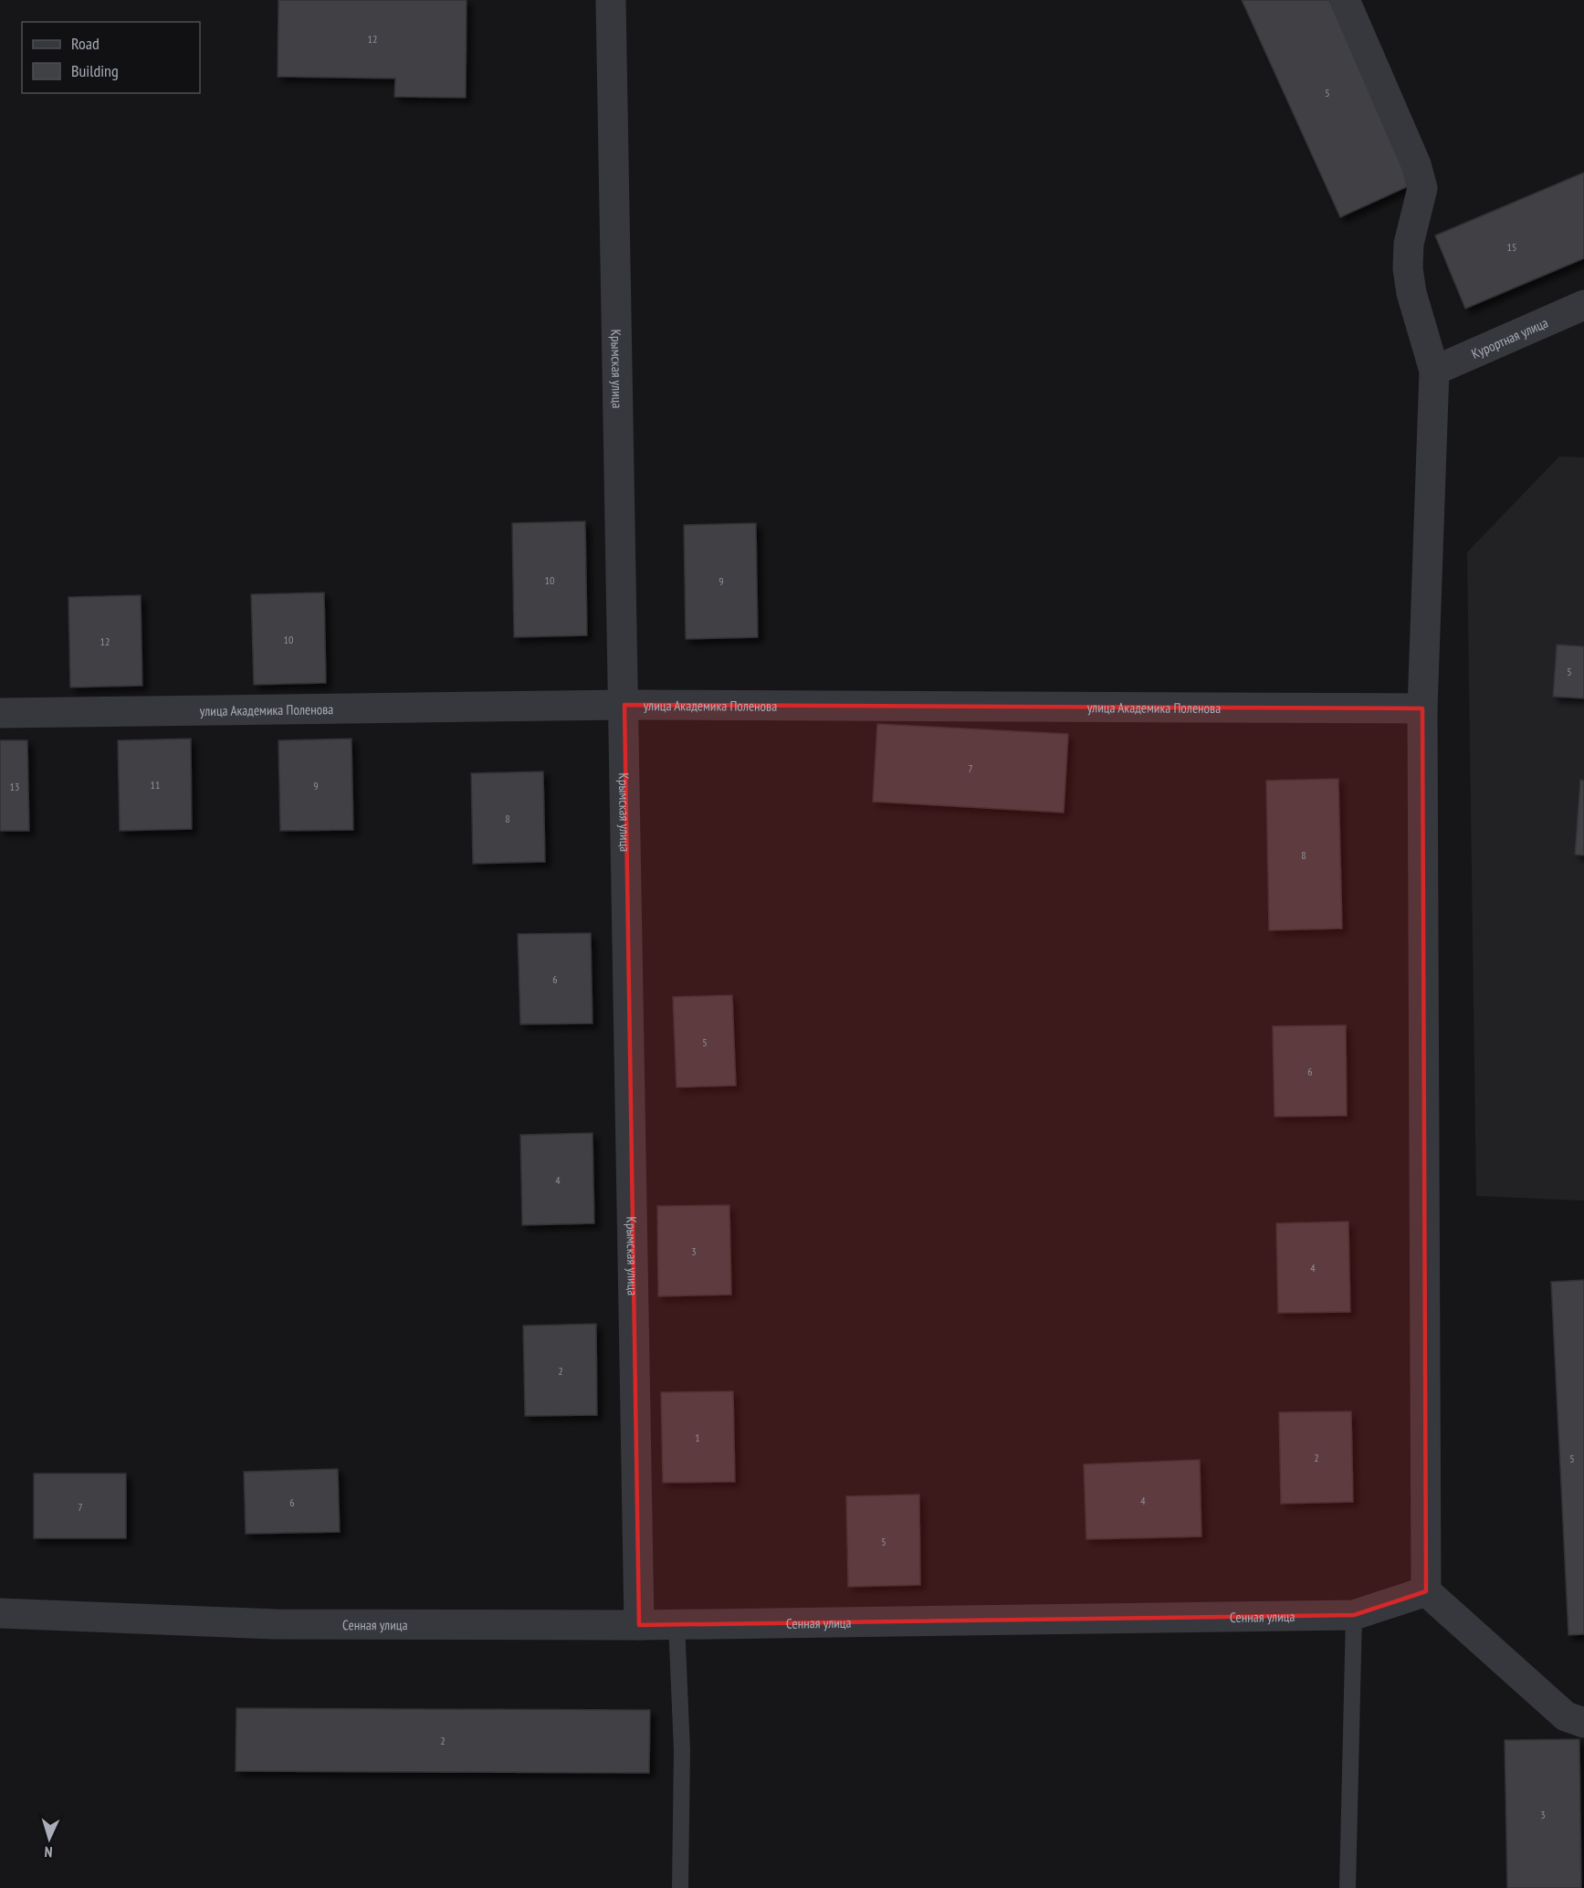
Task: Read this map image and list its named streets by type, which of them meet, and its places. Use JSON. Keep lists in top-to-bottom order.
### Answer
{
  "streets": {
    "street": [
      "Курортная улица",
      "Крымская улица",
      "улица Академика Поленова",
      "Сенная улица"
    ]
  },
  "crossings": [
    ["Крымская улица", "улица Академика Поленова"],
    ["Крымская улица", "Сенная улица"]
  ],
  "house_numbers": [
    "12",
    "5",
    "15",
    "10",
    "9",
    "10",
    "12",
    "5",
    "7",
    "11",
    "9",
    "13",
    "8",
    "8",
    "6",
    "5",
    "6",
    "4",
    "3",
    "4",
    "2",
    "1",
    "2",
    "5",
    "4",
    "6",
    "7",
    "5",
    "2",
    "3"
  ],
  "legend": ["Road", "Building"],
  "north": "bottom"
}
